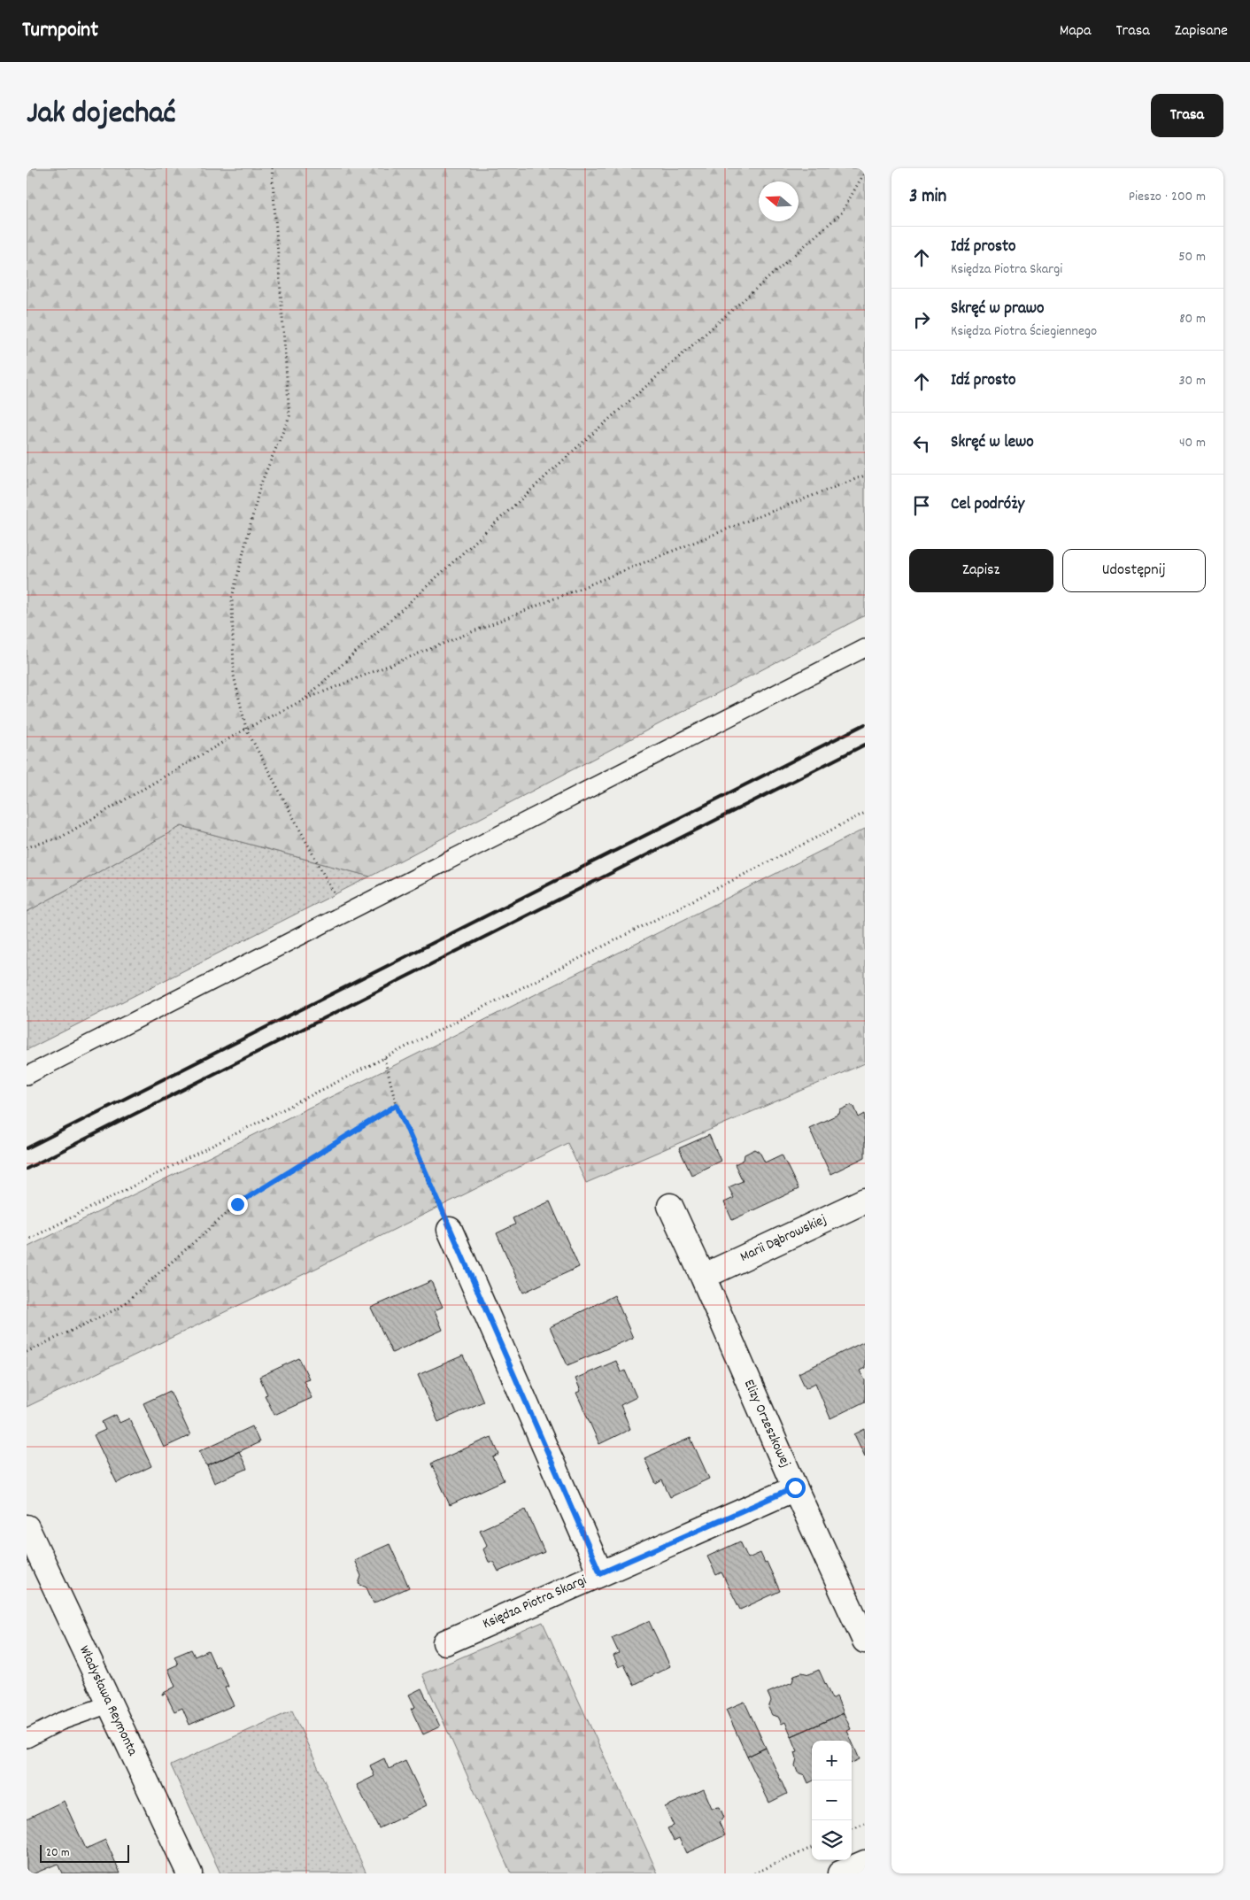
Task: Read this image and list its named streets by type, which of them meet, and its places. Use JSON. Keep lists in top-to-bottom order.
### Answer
{
  "streets": {
    "street": [
      "Marii Dąbrowskiej",
      "Elizy Orzeszkowej",
      "Księdza Piotra Skargi",
      "Władysława Reymonta"
    ]
  },
  "crossings": [
    ["Marii Dąbrowskiej", "Elizy Orzeszkowej"],
    ["Elizy Orzeszkowej", "Księdza Piotra Skargi"]
  ],
  "scale_bar": "20 m",
  "north": "left",
  "page": {
    "header": "Turnpoint",
    "nav": ["Mapa", "Trasa", "Zapisane"],
    "title": "Jak dojechać",
    "buttons": [
      "Trasa",
      ["Zapisz", "Udostępnij"]
    ],
    "heading": ["3 min", "Pieszo · 200 m"],
    "list": [
      ["Idź prosto", "Księdza Piotra Skargi", "50 m"],
      ["Skręć w prawo", "Księdza Piotra Ściegiennego", "80 m"],
      ["Idź prosto", "30 m"],
      ["Skręć w lewo", "40 m"],
      "Cel podróży"
    ],
    "map_buttons": ["+", "−"],
    "scale": "20 m"
  }
}
